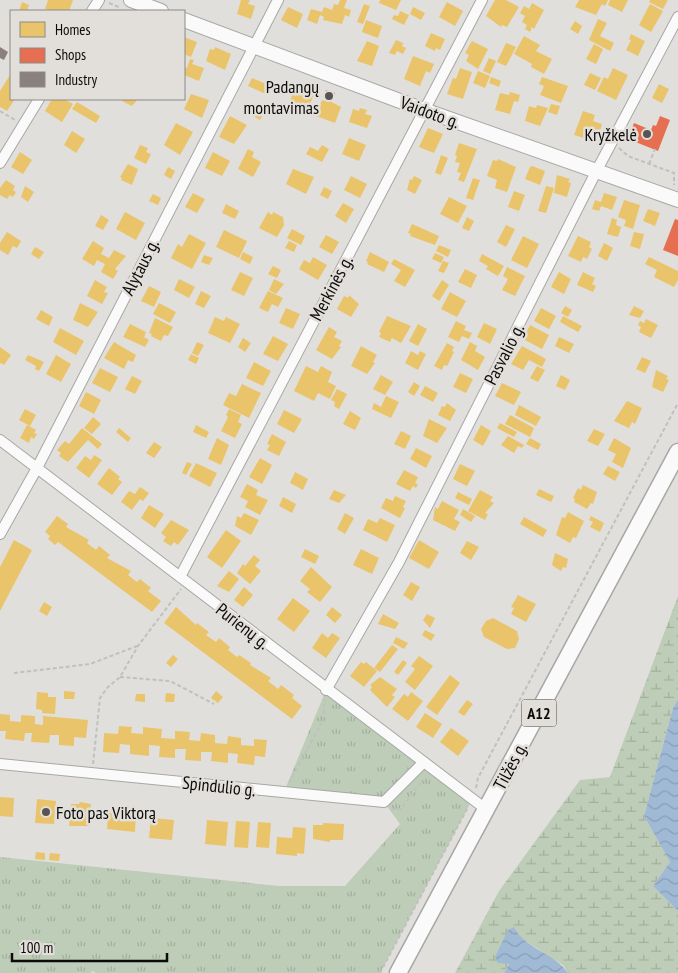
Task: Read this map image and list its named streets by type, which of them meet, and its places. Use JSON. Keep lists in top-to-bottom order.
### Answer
{
  "streets": {
    "highway": ["A12", "Tilžės g."],
    "main road": ["Vaidoto g."],
    "street": [
      "Alytaus g.",
      "Merkinės g.",
      "Pasvalio g.",
      "Purienų g.",
      "Spindulio g."
    ]
  },
  "crossings": [
    ["Vaidoto g.", "Alytaus g."],
    ["Vaidoto g.", "Merkinės g."],
    ["Vaidoto g.", "Pasvalio g."],
    ["Alytaus g.", "Purienų g."],
    ["Merkinės g.", "Purienų g."],
    ["Pasvalio g.", "Purienų g."],
    ["Purienų g.", "Tilžės g."],
    ["Purienų g.", "Spindulio g."]
  ],
  "places": ["Padangų montavimas", "Kryžkelė", "Foto pas Viktorą"],
  "legend": ["Homes", "Shops", "Industry"],
  "scale_bar": "100 m"
}
